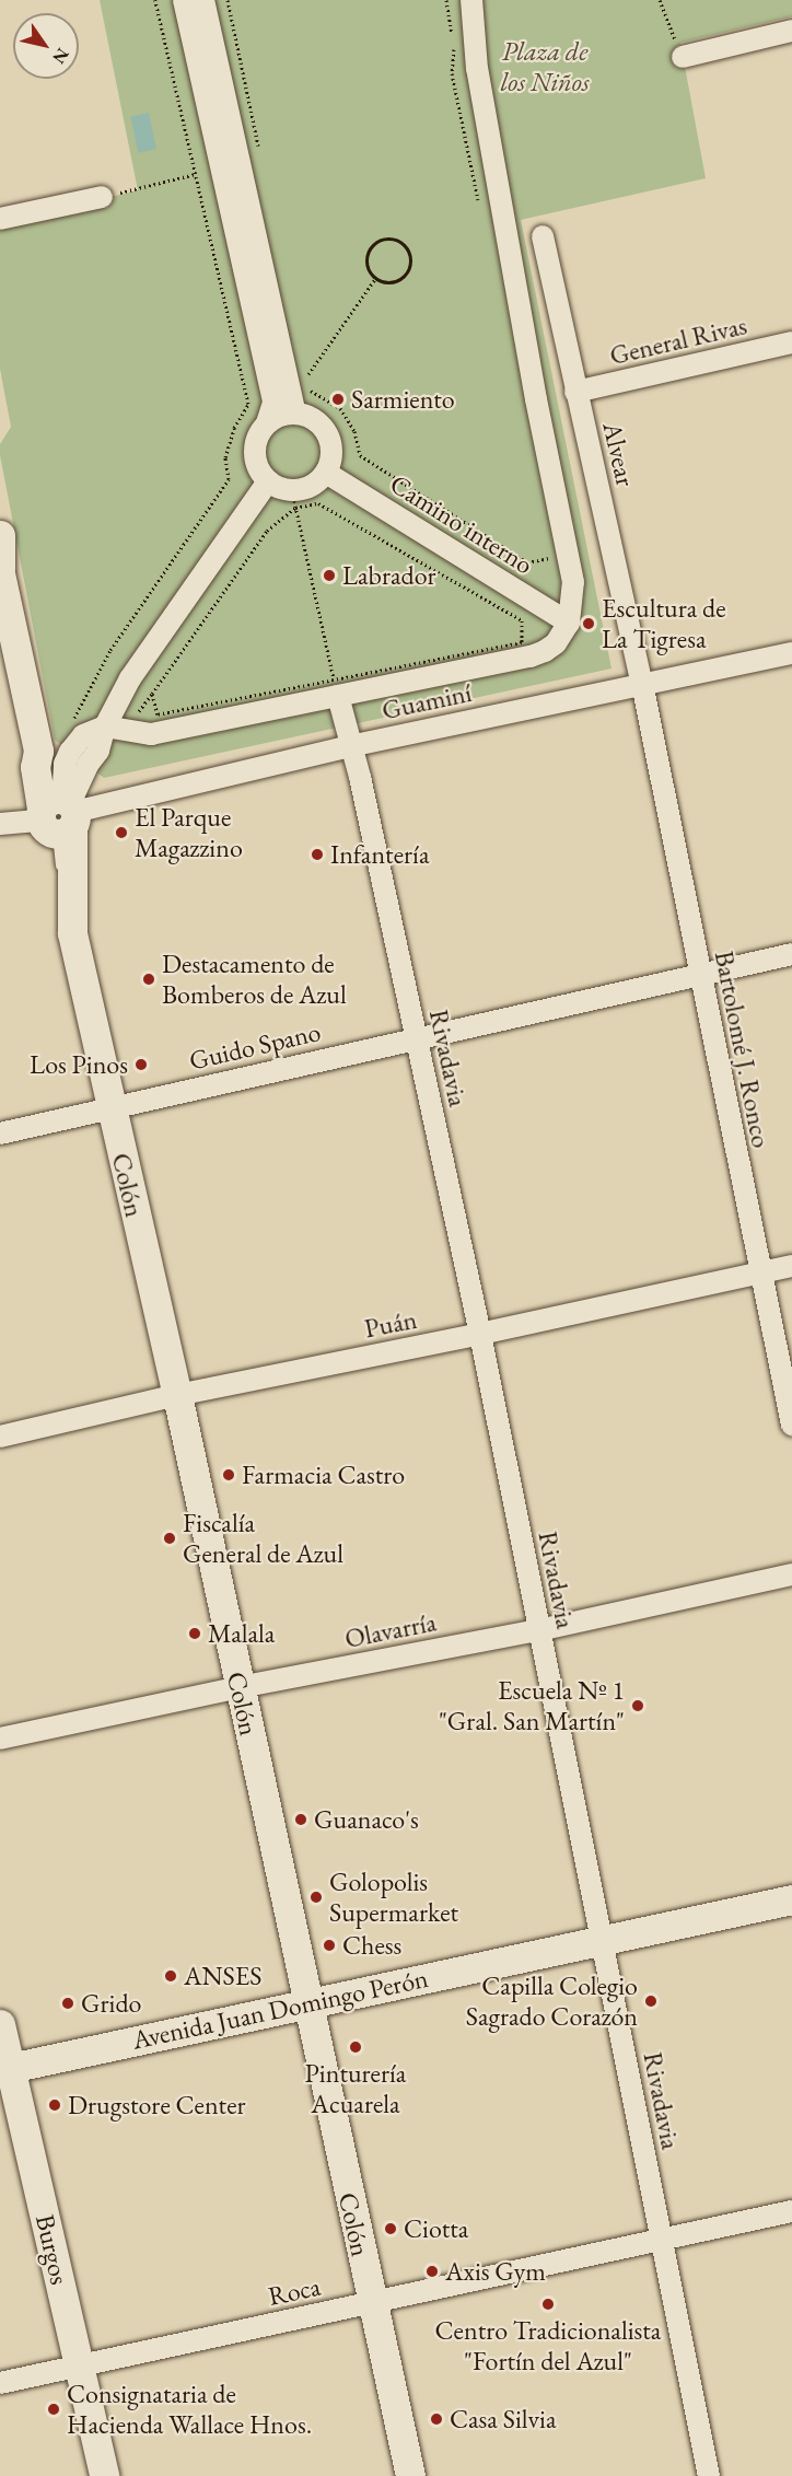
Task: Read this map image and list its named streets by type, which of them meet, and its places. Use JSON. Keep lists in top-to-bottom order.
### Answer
{
  "streets": {
    "main road": ["Colón", "Avenida Juan Domingo Perón", "Burgos"],
    "street": [
      "General Rivas",
      "Alvear",
      "Camino interno",
      "Guaminí",
      "Guido Spano",
      "Bartolomé J. Ronco",
      "Rivadavia",
      "Puán",
      "Olavarría",
      "Roca"
    ]
  },
  "crossings": [
    ["General Rivas", "Alvear"],
    ["Alvear", "Guaminí"],
    ["Alvear", "Bartolomé J. Ronco"],
    ["Guaminí", "Bartolomé J. Ronco"],
    ["Guaminí", "Rivadavia"],
    ["Guaminí", "Colón"],
    ["Guido Spano", "Bartolomé J. Ronco"],
    ["Guido Spano", "Rivadavia"],
    ["Guido Spano", "Colón"],
    ["Bartolomé J. Ronco", "Puán"],
    ["Rivadavia", "Puán"],
    ["Rivadavia", "Olavarría"],
    ["Rivadavia", "Avenida Juan Domingo Perón"],
    ["Rivadavia", "Roca"],
    ["Colón", "Puán"],
    ["Colón", "Olavarría"],
    ["Colón", "Avenida Juan Domingo Perón"],
    ["Colón", "Roca"],
    ["Avenida Juan Domingo Perón", "Burgos"],
    ["Burgos", "Roca"]
  ],
  "parks": ["Plaza de los Niños"],
  "places": [
    "Sarmiento",
    "Labrador",
    "Escultura de La Tigresa",
    "El Parque Magazzino",
    "Infantería",
    "Destacamento de Bomberos de Azul",
    "Los Pinos",
    "Farmacia Castro",
    "Fiscalía General de Azul",
    "Malala",
    "Escuela Nº 1 \"Gral. San Martín\"",
    "Guanaco's",
    "Golopolis Supermarket",
    "Chess",
    "ANSES",
    "Capilla Colegio Sagrado Corazón",
    "Grido",
    "Pinturería Acuarela",
    "Drugstore Center",
    "Ciotta",
    "Axis Gym",
    "Centro Tradicionalista \"Fortín del Azul\"",
    "Consignataria de Hacienda Wallace Hnos.",
    "Casa Silvia"
  ],
  "north": "bottom right"
}
